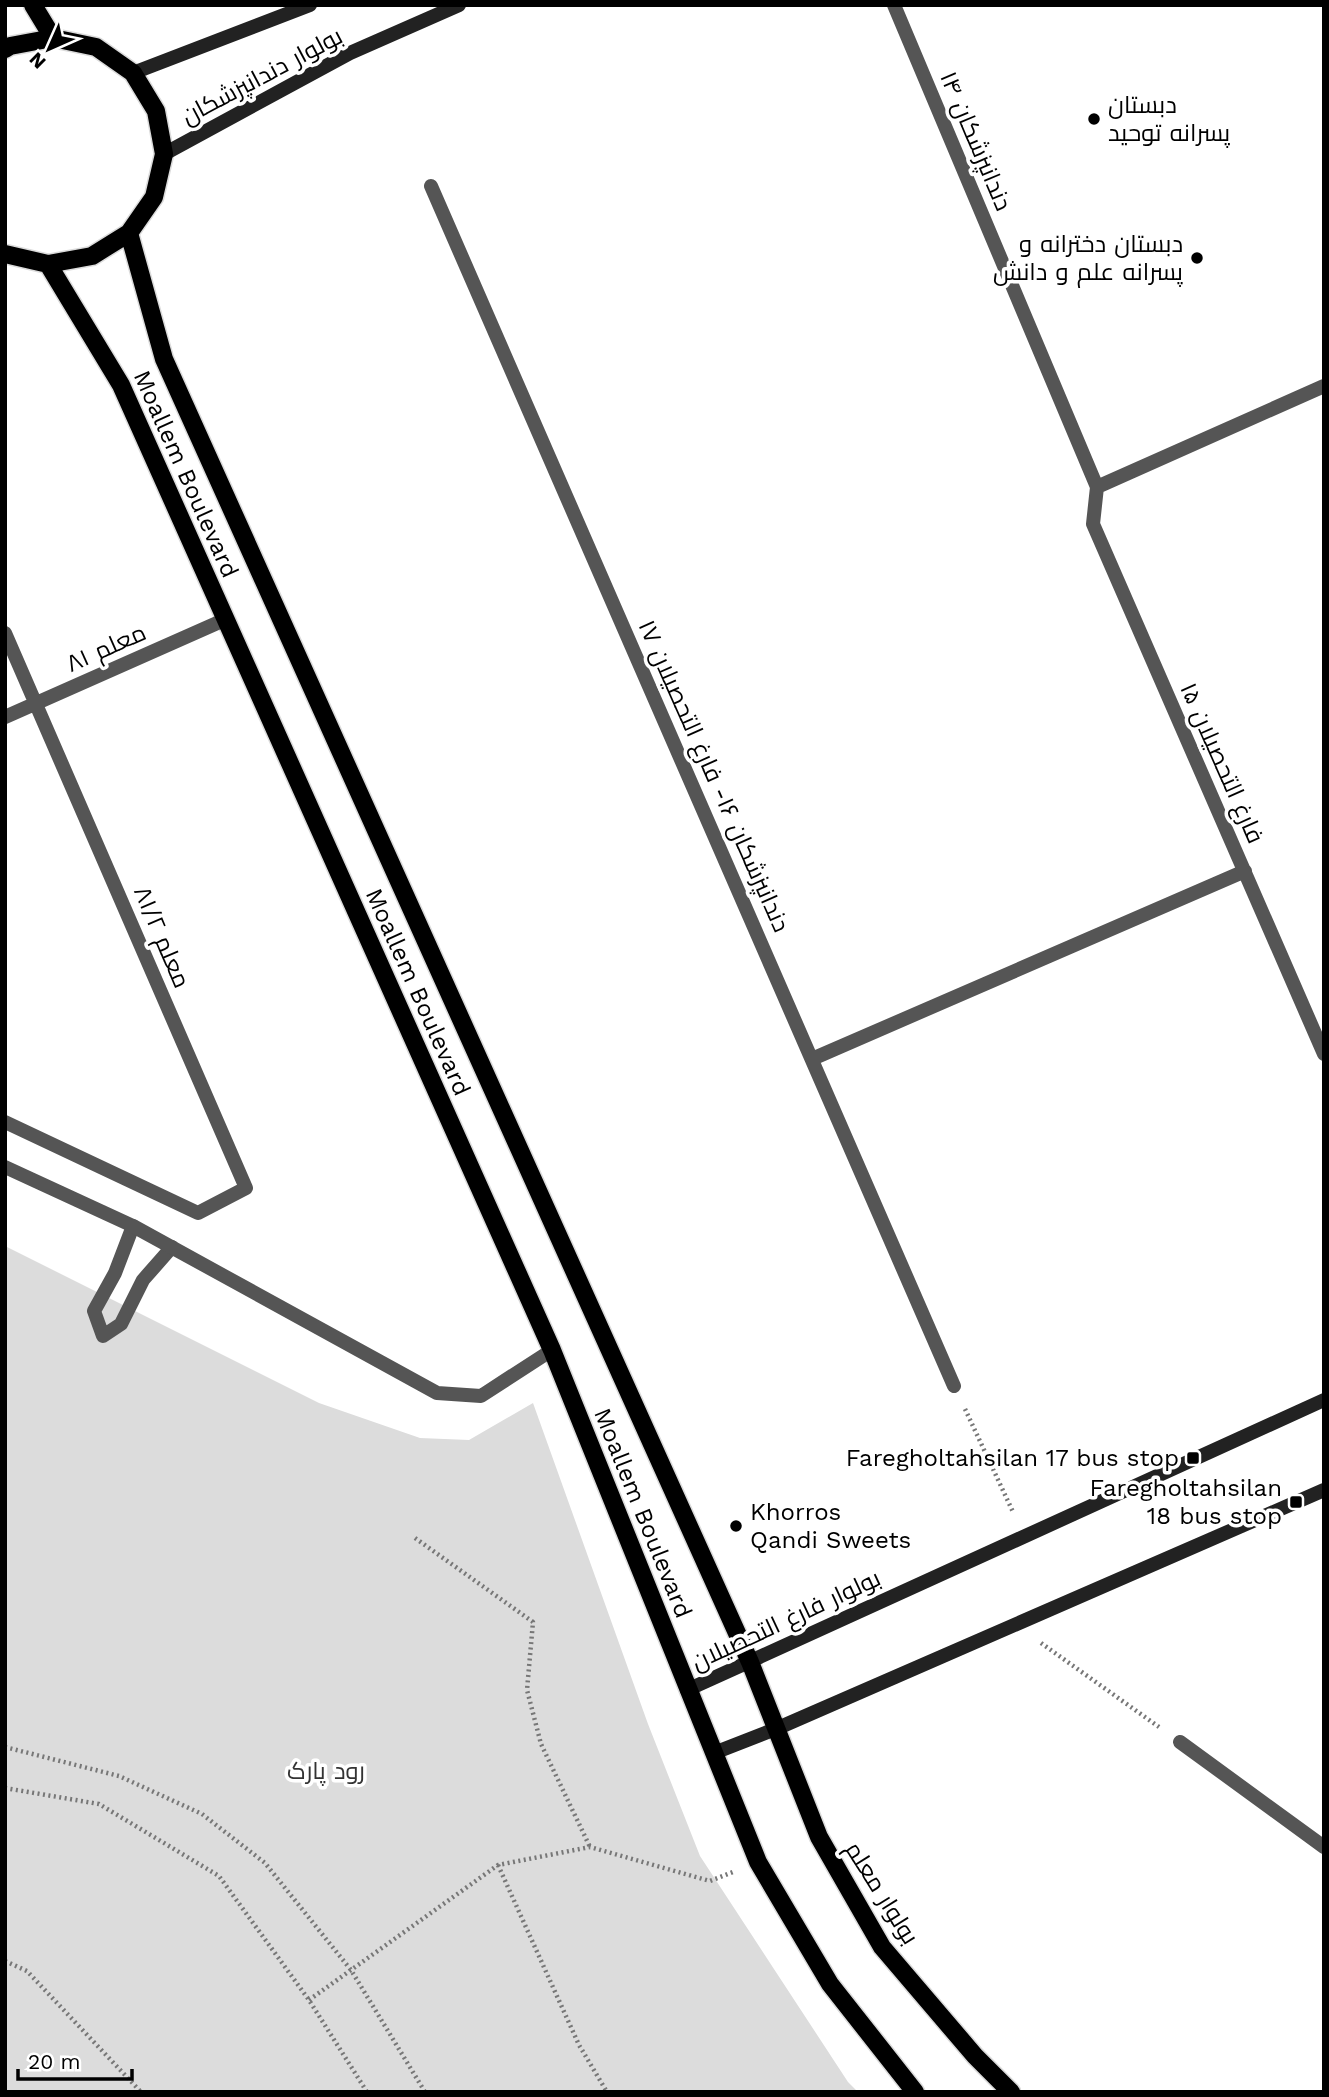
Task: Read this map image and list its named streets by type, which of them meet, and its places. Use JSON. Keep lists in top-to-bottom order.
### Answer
{
  "streets": {
    "main road": [
      "بولوار دندانپزشکان",
      "Moallem Boulevard",
      "بولوار فارغ التحصیلان",
      "بولوار معلم"
    ],
    "street": [
      "دندانپزشکان ۱۴",
      "معلم ۸۱",
      "فارغ التحصیلان ۱۵",
      "دندانپزشکان ۱۶- فارغ التحصیلان ۱۷",
      "معلم ۸۱/۲"
    ]
  },
  "crossings": [
    ["دندانپزشکان ۱۴", "فارغ التحصیلان ۱۵"],
    ["Moallem Boulevard", "معلم ۸۱"],
    ["Moallem Boulevard", "بولوار فارغ التحصیلان"],
    ["Moallem Boulevard", "بولوار معلم"],
    ["معلم ۸۱", "معلم ۸۱/۲"]
  ],
  "parks": ["رود پارک"],
  "places": {
    "other": ["دبستان پسرانه توحید", "دبستان دخترانه و پسرانه علم و دانش", "Khorros Qandi Sweets"],
    "transit": ["Faregholtahsilan 17 bus stop", "Faregholtahsilan 18 bus stop"]
  },
  "scale_bar": "20 m",
  "north": "bottom left"
}
